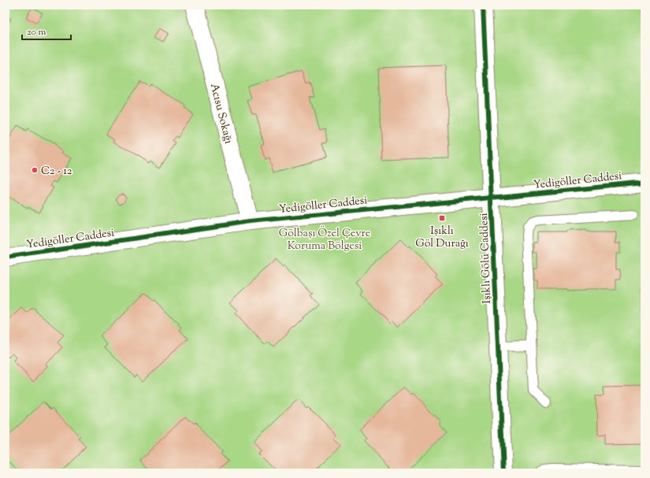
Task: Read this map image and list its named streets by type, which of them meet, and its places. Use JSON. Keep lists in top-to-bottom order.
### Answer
{
  "streets": {
    "street": ["Acısu Sokağı", "Yedigöller Caddesi", "Işıklı Gölü Caddesi"]
  },
  "crossings": [
    ["Acısu Sokağı", "Yedigöller Caddesi"],
    ["Yedigöller Caddesi", "Işıklı Gölü Caddesi"]
  ],
  "parks": ["Gölbaşı Özel Çevre Koruma Bölgesi"],
  "places": {
    "other": ["C2 - 12"],
    "transit": ["Işıklı Göl Durağı"]
  },
  "scale_bar": "20 m"
}
